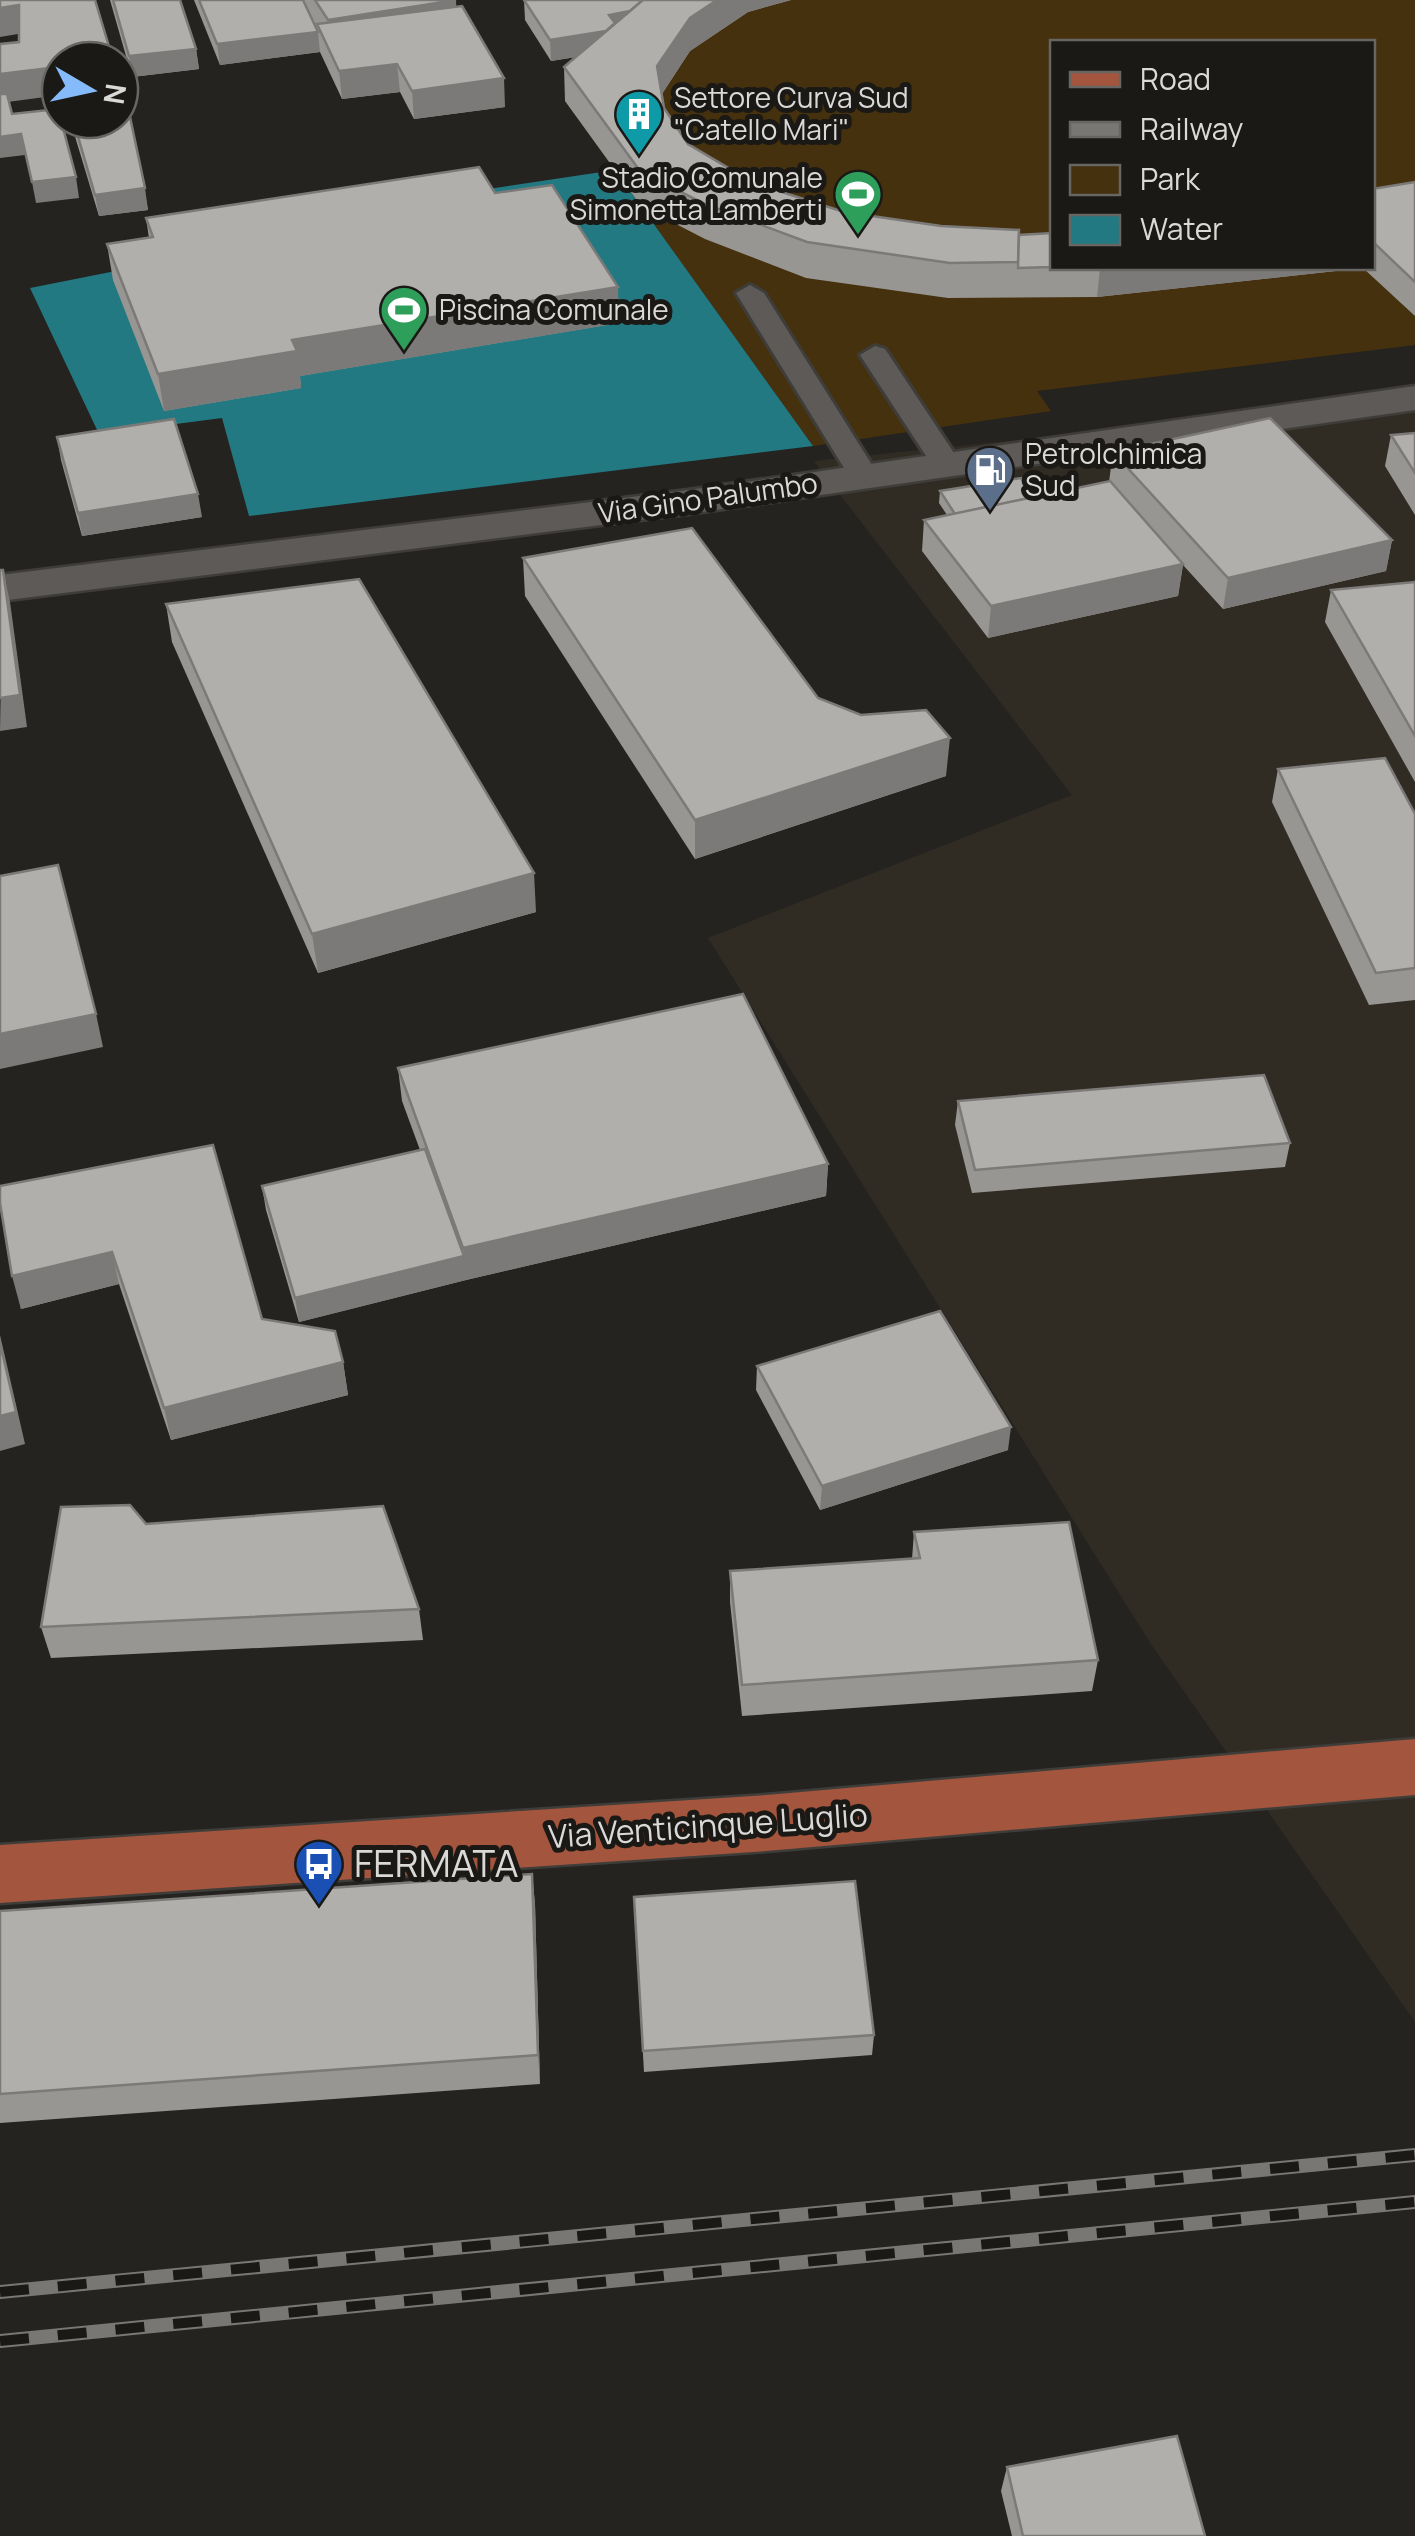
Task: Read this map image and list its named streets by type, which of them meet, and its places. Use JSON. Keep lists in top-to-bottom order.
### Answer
{
  "streets": {
    "main road": ["Via Venticinque Luglio"],
    "street": ["Via Gino Palumbo"]
  },
  "places": {
    "building": ["Settore Curva Sud \"Catello Mari\""],
    "sports": ["Stadio Comunale Simonetta Lamberti", "Piscina Comunale"],
    "fuel station": ["Petrolchimica Sud"],
    "bus stop": ["FERMATA"]
  },
  "legend": [
    "Road",
    "Railway",
    "Park",
    "Water"
  ],
  "north": "right"
}
